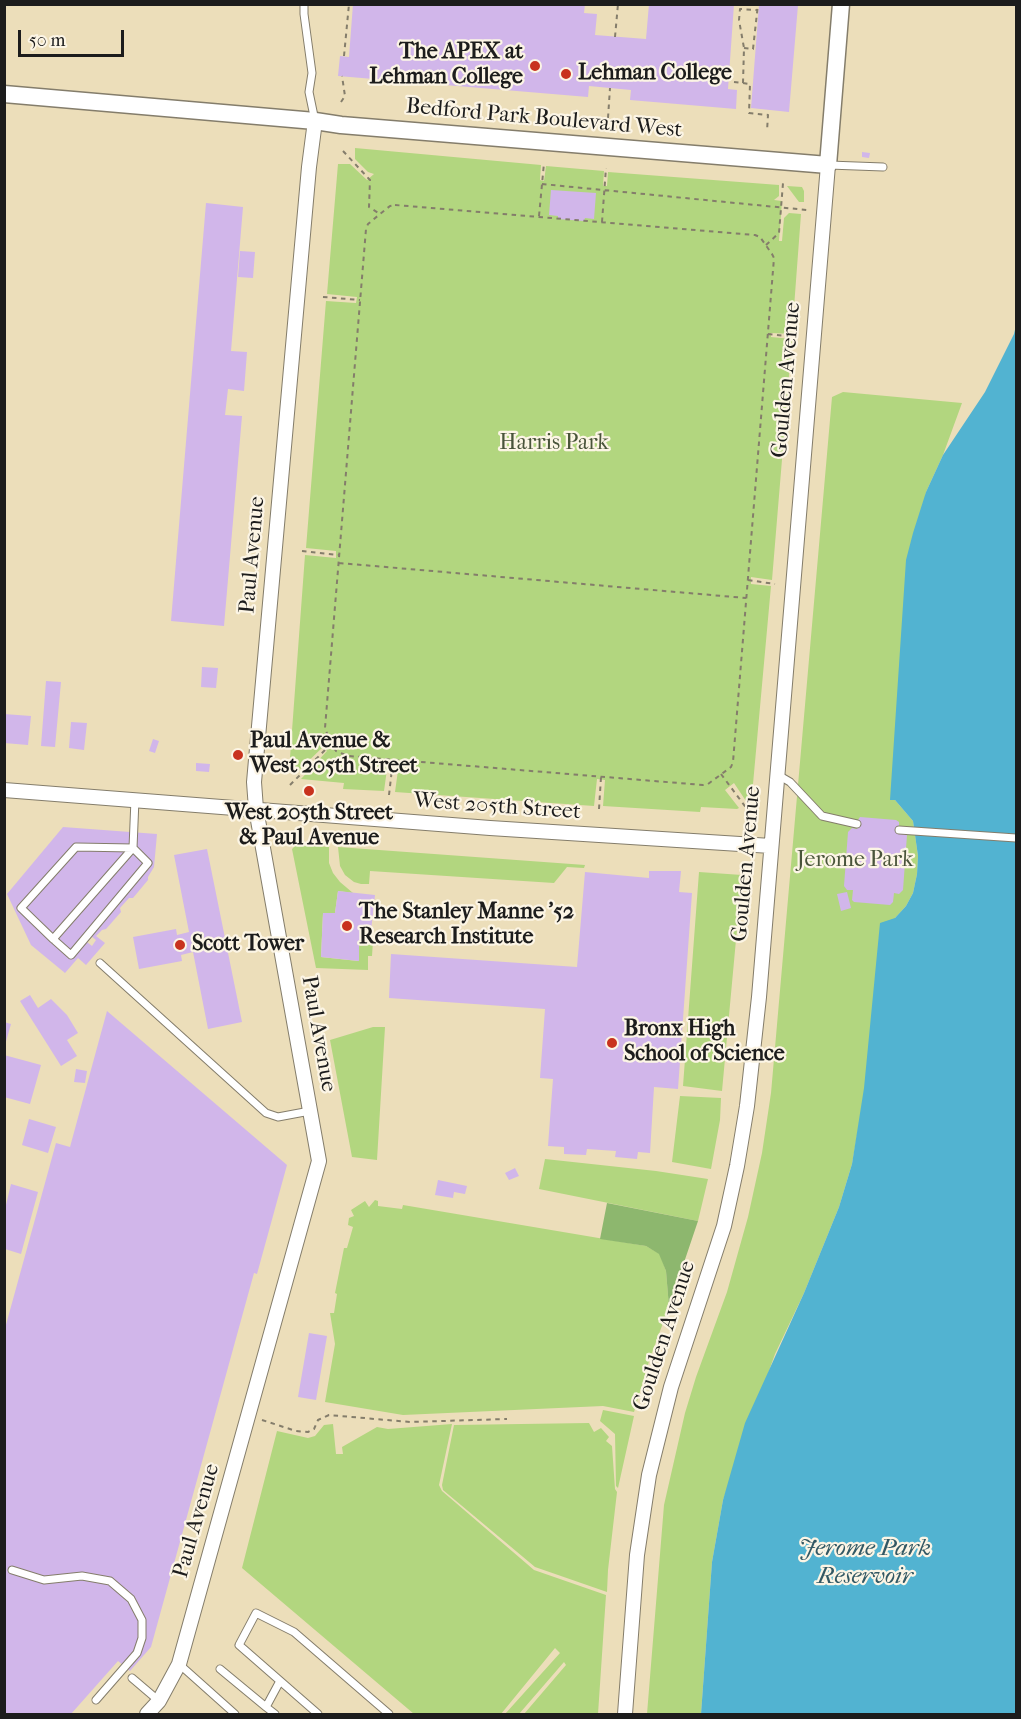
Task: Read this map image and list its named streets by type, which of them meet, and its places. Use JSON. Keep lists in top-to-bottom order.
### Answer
{
  "streets": {
    "street": [
      "Bedford Park Boulevard West",
      "Goulden Avenue",
      "Paul Avenue",
      "West 205th Street"
    ]
  },
  "crossings": [
    ["Bedford Park Boulevard West", "Goulden Avenue"],
    ["Bedford Park Boulevard West", "Paul Avenue"],
    ["Goulden Avenue", "West 205th Street"],
    ["Paul Avenue", "West 205th Street"]
  ],
  "water": ["Jerome Park Reservoir"],
  "parks": ["Harris Park", "Jerome Park"],
  "places": [
    "The APEX at Lehman College",
    "Lehman College",
    "Paul Avenue & West 205th Street",
    "West 205th Street & Paul Avenue",
    "The Stanley Manne '52 Research Institute",
    "Scott Tower",
    "Bronx High School of Science"
  ],
  "scale_bar": "50 m"
}
